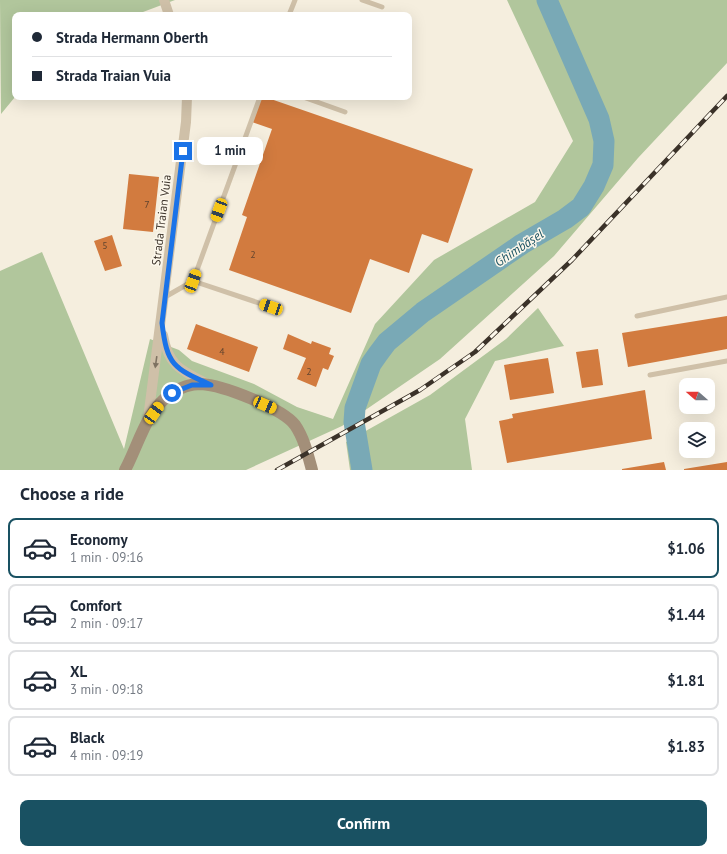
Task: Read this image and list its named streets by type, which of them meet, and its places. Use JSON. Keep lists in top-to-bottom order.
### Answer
{
  "streets": {
    "street": ["Strada Traian Vuia"]
  },
  "water": ["Ghimbășel"],
  "house_numbers": [
    "7",
    "5",
    "2",
    "4",
    "2"
  ],
  "north": "left",
  "page": {
    "banner": ["Strada Hermann Oberth", "Strada Traian Vuia"],
    "bubble": "1 min",
    "heading": "Choose a ride",
    "list": [
      {
        "name": "Economy",
        "note": "1 min · 09:16",
        "value": "$1.06"
      },
      {
        "name": "Comfort",
        "note": "2 min · 09:17",
        "value": "$1.44"
      },
      {
        "name": "XL",
        "note": "3 min · 09:18",
        "value": "$1.81"
      },
      {
        "name": "Black",
        "note": "4 min · 09:19",
        "value": "$1.83"
      }
    ],
    "buttons": "Confirm"
  }
}
